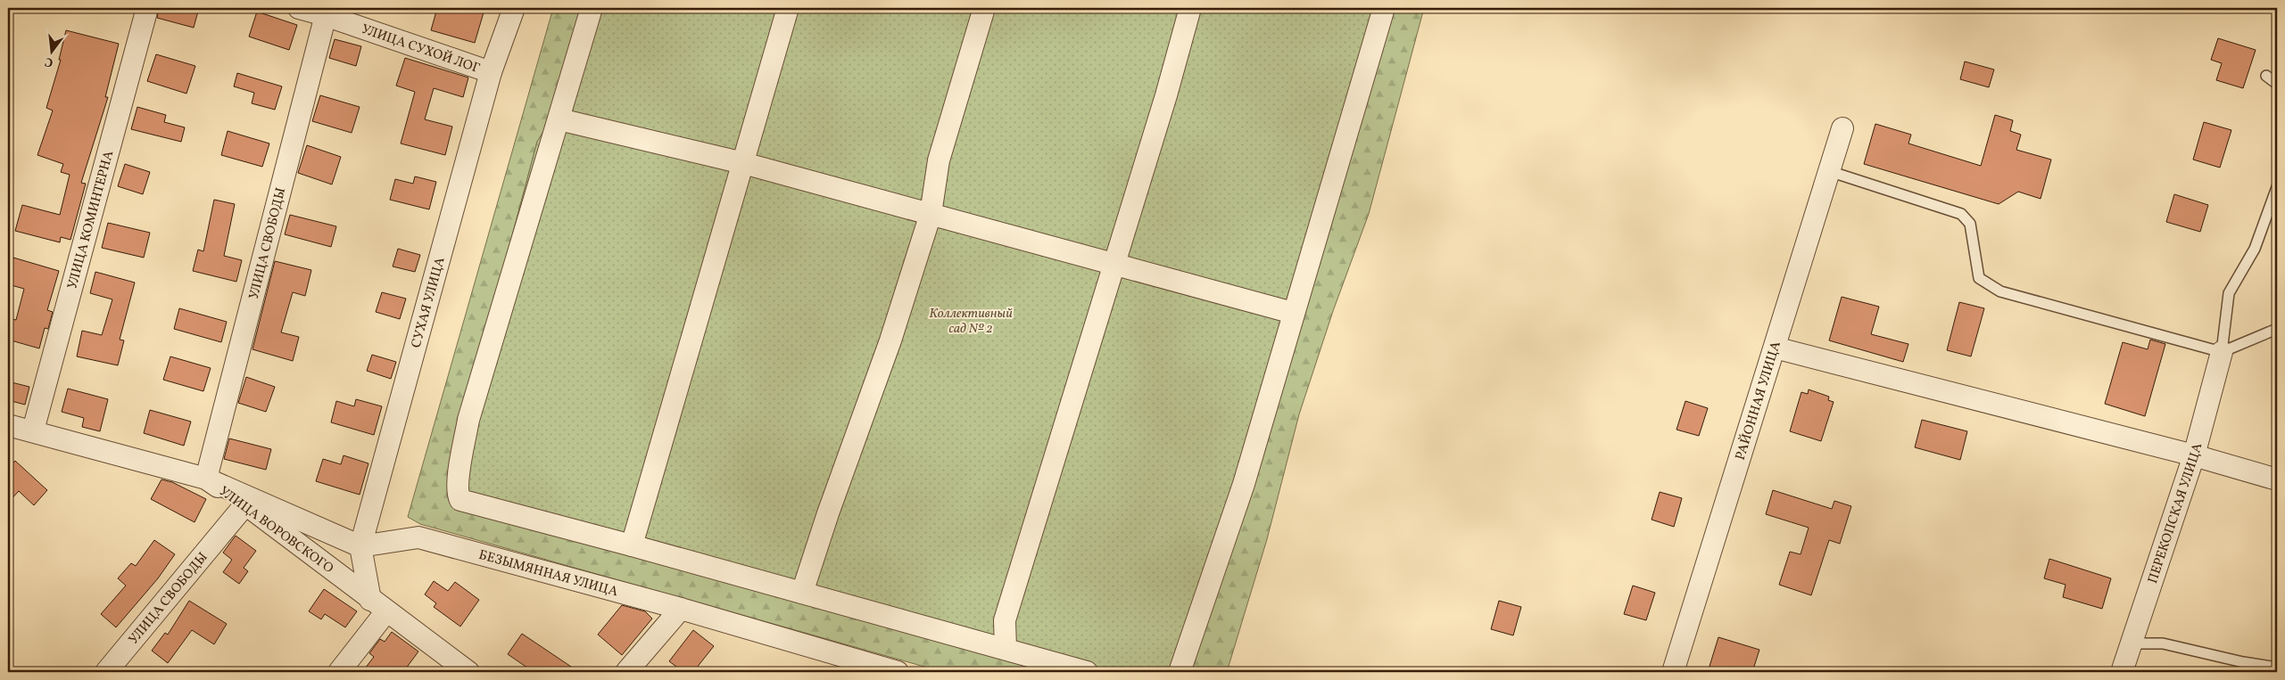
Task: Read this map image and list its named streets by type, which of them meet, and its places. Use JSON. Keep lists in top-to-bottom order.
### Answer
{
  "streets": {
    "street": [
      "УЛИЦА СУХОЙ ЛОГ",
      "УЛИЦА КОМИНТЕРНА",
      "УЛИЦА СВОБОДЫ",
      "СУХАЯ УЛИЦА",
      "РАЙОННАЯ УЛИЦА",
      "ПЕРЕКОПСКАЯ УЛИЦА",
      "УЛИЦА ВОРОВСКОГО",
      "БЕЗЫМЯННАЯ УЛИЦА"
    ]
  },
  "crossings": [
    ["УЛИЦА СУХОЙ ЛОГ", "УЛИЦА СВОБОДЫ"],
    ["УЛИЦА СУХОЙ ЛОГ", "СУХАЯ УЛИЦА"],
    ["УЛИЦА КОМИНТЕРНА", "УЛИЦА ВОРОВСКОГО"],
    ["УЛИЦА СВОБОДЫ", "УЛИЦА ВОРОВСКОГО"],
    ["СУХАЯ УЛИЦА", "УЛИЦА ВОРОВСКОГО"],
    ["СУХАЯ УЛИЦА", "БЕЗЫМЯННАЯ УЛИЦА"]
  ],
  "parks": ["Коллективный сад № 2"],
  "north": "bottom"
}
